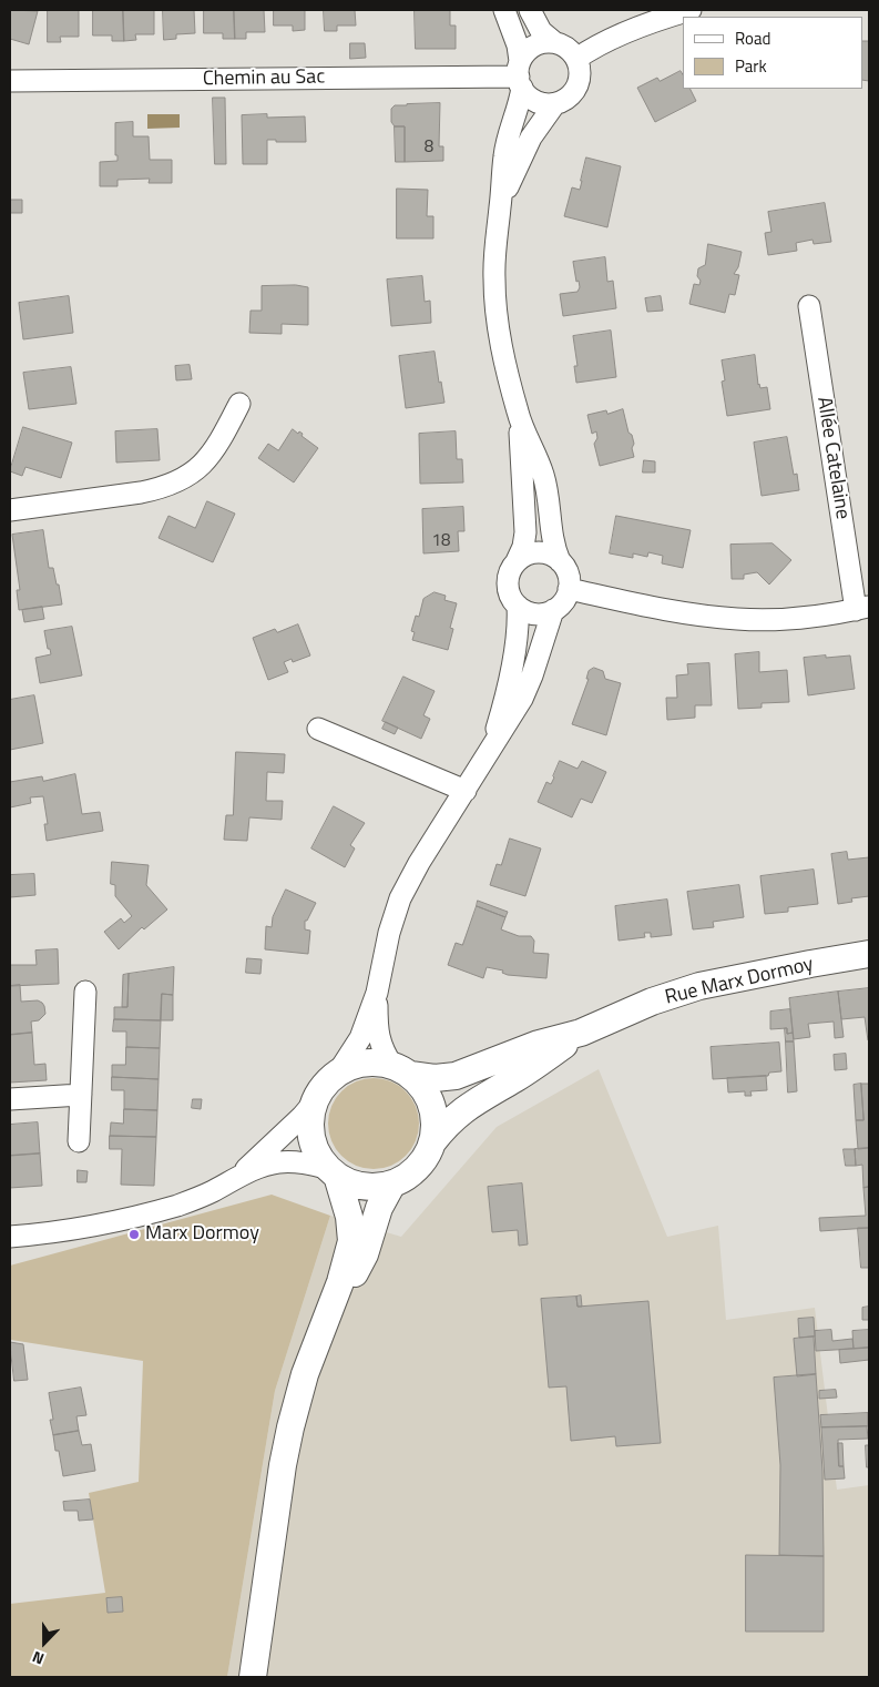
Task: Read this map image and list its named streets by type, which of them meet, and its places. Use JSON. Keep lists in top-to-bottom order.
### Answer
{
  "streets": {
    "street": ["Chemin au Sac", "Allée Catelaine", "Rue Marx Dormoy"]
  },
  "places": ["Marx Dormoy"],
  "house_numbers": ["8", "18"],
  "legend": ["Road", "Park"],
  "north": "bottom"
}
